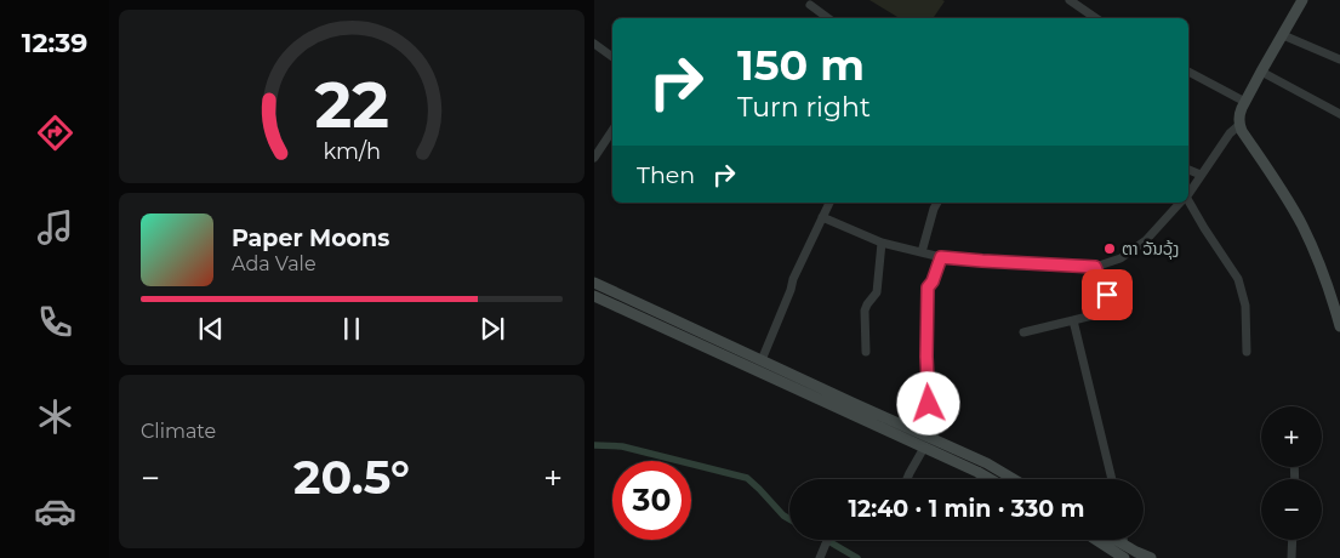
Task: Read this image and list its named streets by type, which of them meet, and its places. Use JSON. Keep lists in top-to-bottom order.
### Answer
{
  "places": ["ຕາ ວັນວຸ້ງ"],
  "page": {
    "tabs": "12:39",
    "turn": ["150 m", "Turn right"],
    "then": "Then",
    "song": ["Paper Moons", "Ada Vale"],
    "tile": "Climate",
    "map_buttons": ["+", "−"],
    "heat": ["−", "20.5°", "+"],
    "limit": "30",
    "trip": "12:40 · 1 min · 330 m",
    "gauge": ["22", "km/h"]
  }
}
